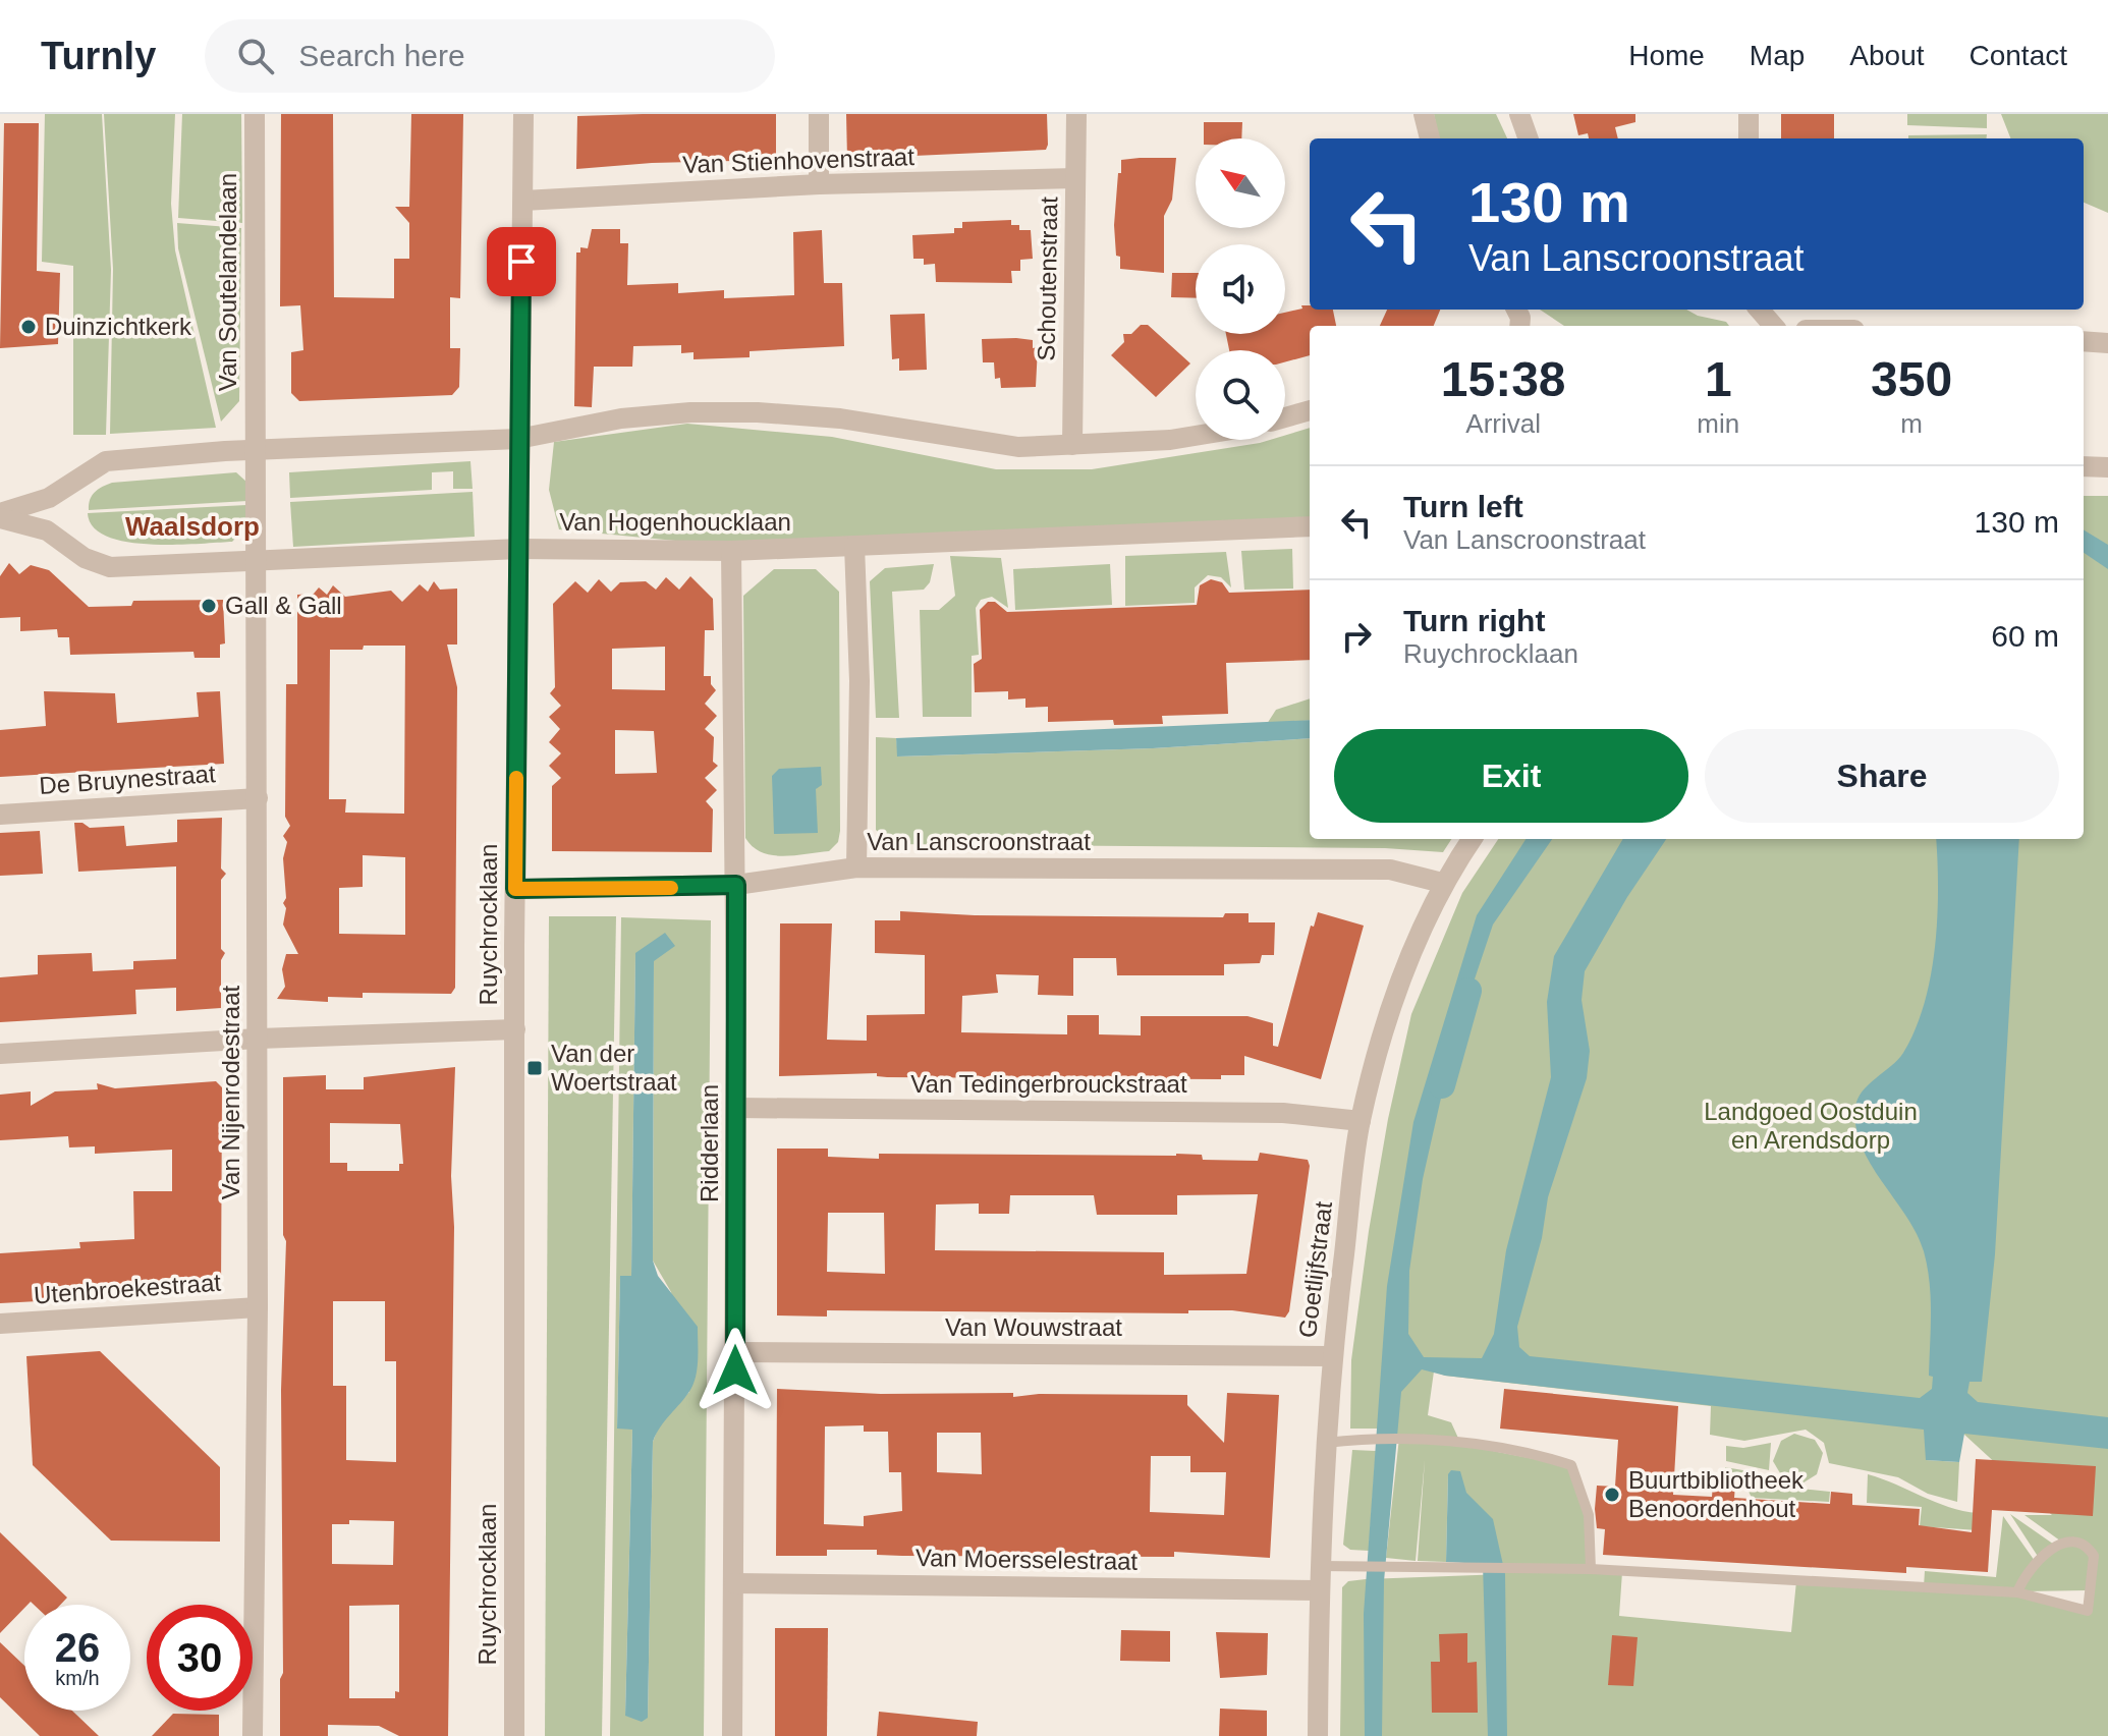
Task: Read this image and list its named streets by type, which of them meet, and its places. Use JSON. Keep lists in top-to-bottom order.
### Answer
{
  "streets": {
    "street": [
      "Van Stienhovenstraat",
      "Schoutenstraat",
      "Van Soutelandelaan",
      "Van Hogenhoucklaan",
      "De Bruynestraat",
      "Van Lanscroonstraat",
      "Ruychrocklaan",
      "Van Tedingerbrouckstraat",
      "Van Nijenrodestraat",
      "Ridderlaan",
      "Goetlijfstraat",
      "Utenbroekestraat",
      "Van Wouwstraat",
      "Van Moersselestraat"
    ]
  },
  "crossings": [
    ["Van Stienhovenstraat", "Schoutenstraat"],
    ["Van Stienhovenstraat", "Ruychrocklaan"],
    ["Schoutenstraat", "Van Hogenhoucklaan"],
    ["Van Soutelandelaan", "Van Hogenhoucklaan"],
    ["Van Soutelandelaan", "Van Nijenrodestraat"],
    ["Van Hogenhoucklaan", "Ruychrocklaan"],
    ["Van Hogenhoucklaan", "Van Nijenrodestraat"],
    ["Van Hogenhoucklaan", "Ridderlaan"],
    ["De Bruynestraat", "Van Nijenrodestraat"],
    ["Van Lanscroonstraat", "Ruychrocklaan"],
    ["Van Lanscroonstraat", "Ridderlaan"],
    ["Van Lanscroonstraat", "Goetlijfstraat"],
    ["Van Tedingerbrouckstraat", "Ridderlaan"],
    ["Van Tedingerbrouckstraat", "Goetlijfstraat"],
    ["Van Nijenrodestraat", "Utenbroekestraat"],
    ["Ridderlaan", "Van Wouwstraat"],
    ["Ridderlaan", "Van Moersselestraat"],
    ["Goetlijfstraat", "Van Wouwstraat"],
    ["Goetlijfstraat", "Van Moersselestraat"]
  ],
  "districts": ["Waalsdorp"],
  "parks": ["Landgoed Oostduin en Arendsdorp"],
  "places": {
    "other": ["Duinzichtkerk", "Gall & Gall", "Buurtbibliotheek Benoordenhout"],
    "transit": ["Van der Woertstraat"]
  },
  "north": "top left",
  "page": {
    "header": "Turnly",
    "search": "Search here",
    "nav": [
      "Home",
      "Map",
      "About",
      "Contact"
    ],
    "turn": ["130 m", "Van Lanscroonstraat"],
    "eta": [
      "15:38",
      "Arrival",
      "1",
      "min",
      "350",
      "m"
    ],
    "list": [
      {
        "name": "Turn left",
        "note": "Van Lanscroonstraat",
        "value": "130 m"
      },
      {
        "name": "Turn right",
        "note": "Ruychrocklaan",
        "value": "60 m"
      }
    ],
    "buttons": ["Exit", "Share"],
    "speed": "26 km/h",
    "limit": "30"
  }
}
